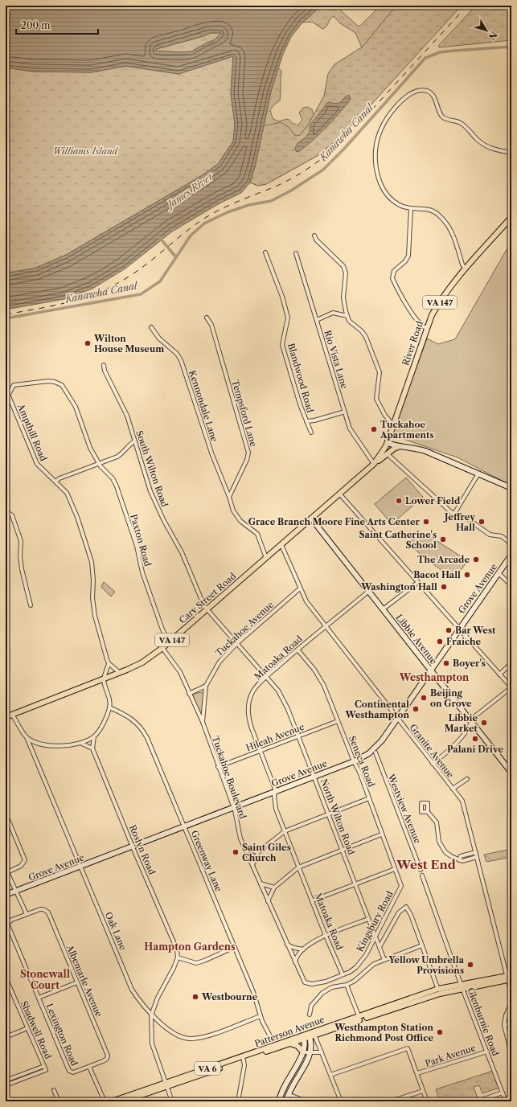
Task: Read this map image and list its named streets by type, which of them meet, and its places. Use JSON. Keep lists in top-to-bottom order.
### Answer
{
  "streets": {
    "main road": [
      "VA 147",
      "River Road",
      "Cary Street Road",
      "Patterson Avenue",
      "VA 6"
    ],
    "street": [
      "Rio Vista Lane",
      "Blandwood Road",
      "Kennondale Lane",
      "Tempsford Lane",
      "Ampthill Road",
      "South Wilton Road",
      "Paxton Road",
      "Grove Avenue",
      "Tuckahoe Avenue",
      "Libbie Avenue",
      "Matoaka Road",
      "Hileah Avenue",
      "Granite Avenue",
      "Seneca Road",
      "Tuckahoe Boulevard",
      "Westview Avenue",
      "North Wilton Road",
      "Roslyn Road",
      "Greenway Lane",
      "Kingsbury Road",
      "Oak Lane",
      "Albemarle Avenue",
      "Glenburnie Road",
      "Shadwell Road",
      "Lexington Road",
      "Park Avenue"
    ]
  },
  "crossings": [
    ["River Road", "Cary Street Road"],
    ["Rio Vista Lane", "Cary Street Road"],
    ["Kennondale Lane", "Tempsford Lane"],
    ["Ampthill Road", "Paxton Road"],
    ["South Wilton Road", "Cary Street Road"],
    ["South Wilton Road", "North Wilton Road"],
    ["Paxton Road", "Cary Street Road"],
    ["Grove Avenue", "Libbie Avenue"],
    ["Grove Avenue", "Matoaka Road"],
    ["Grove Avenue", "Granite Avenue"],
    ["Grove Avenue", "Seneca Road"],
    ["Grove Avenue", "Tuckahoe Boulevard"],
    ["Grove Avenue", "Westview Avenue"],
    ["Grove Avenue", "North Wilton Road"],
    ["Grove Avenue", "Roslyn Road"],
    ["Grove Avenue", "Greenway Lane"],
    ["Grove Avenue", "Oak Lane"],
    ["Cary Street Road", "Libbie Avenue"],
    ["Cary Street Road", "Granite Avenue"],
    ["Cary Street Road", "Tuckahoe Boulevard"],
    ["Cary Street Road", "North Wilton Road"],
    ["Cary Street Road", "Oak Lane"],
    ["Tuckahoe Avenue", "Granite Avenue"],
    ["Tuckahoe Avenue", "Tuckahoe Boulevard"],
    ["Tuckahoe Avenue", "North Wilton Road"],
    ["Libbie Avenue", "Matoaka Road"],
    ["Matoaka Road", "Hileah Avenue"],
    ["Matoaka Road", "Granite Avenue"],
    ["Matoaka Road", "Seneca Road"],
    ["Matoaka Road", "North Wilton Road"],
    ["Matoaka Road", "Kingsbury Road"],
    ["Hileah Avenue", "Seneca Road"],
    ["Hileah Avenue", "Tuckahoe Boulevard"],
    ["Hileah Avenue", "North Wilton Road"],
    ["Granite Avenue", "Patterson Avenue"],
    ["Seneca Road", "Kingsbury Road"],
    ["Tuckahoe Boulevard", "Kingsbury Road"],
    ["North Wilton Road", "Kingsbury Road"],
    ["Greenway Lane", "Oak Lane"],
    ["Albemarle Avenue", "Lexington Road"],
    ["Glenburnie Road", "Patterson Avenue"],
    ["Glenburnie Road", "Park Avenue"]
  ],
  "districts": [
    "Westhampton",
    "West End",
    "Hampton Gardens",
    "Stonewall Court"
  ],
  "water": ["Kanawha Canal", "James River"],
  "parks": ["Williams Island"],
  "places": [
    "Wilton House Museum",
    "Tuckahoe Apartments",
    "Lower Field",
    "Grace Branch Moore Fine Arts Center",
    "Jeffrey Hall",
    "Saint Catherine's School",
    "The Arcade",
    "Bacot Hall",
    "Washington Hall",
    "Bar West",
    "Fraiche",
    "Boyer's",
    "Beijing on Grove",
    "Continental Westhampton",
    "Libbie Market",
    "Palani Drive",
    "Saint Giles Church",
    "Yellow Umbrella Provisions",
    "Westbourne",
    "Westhampton Station Richmond Post Office"
  ],
  "scale_bar": "200 m",
  "north": "bottom right"
}
